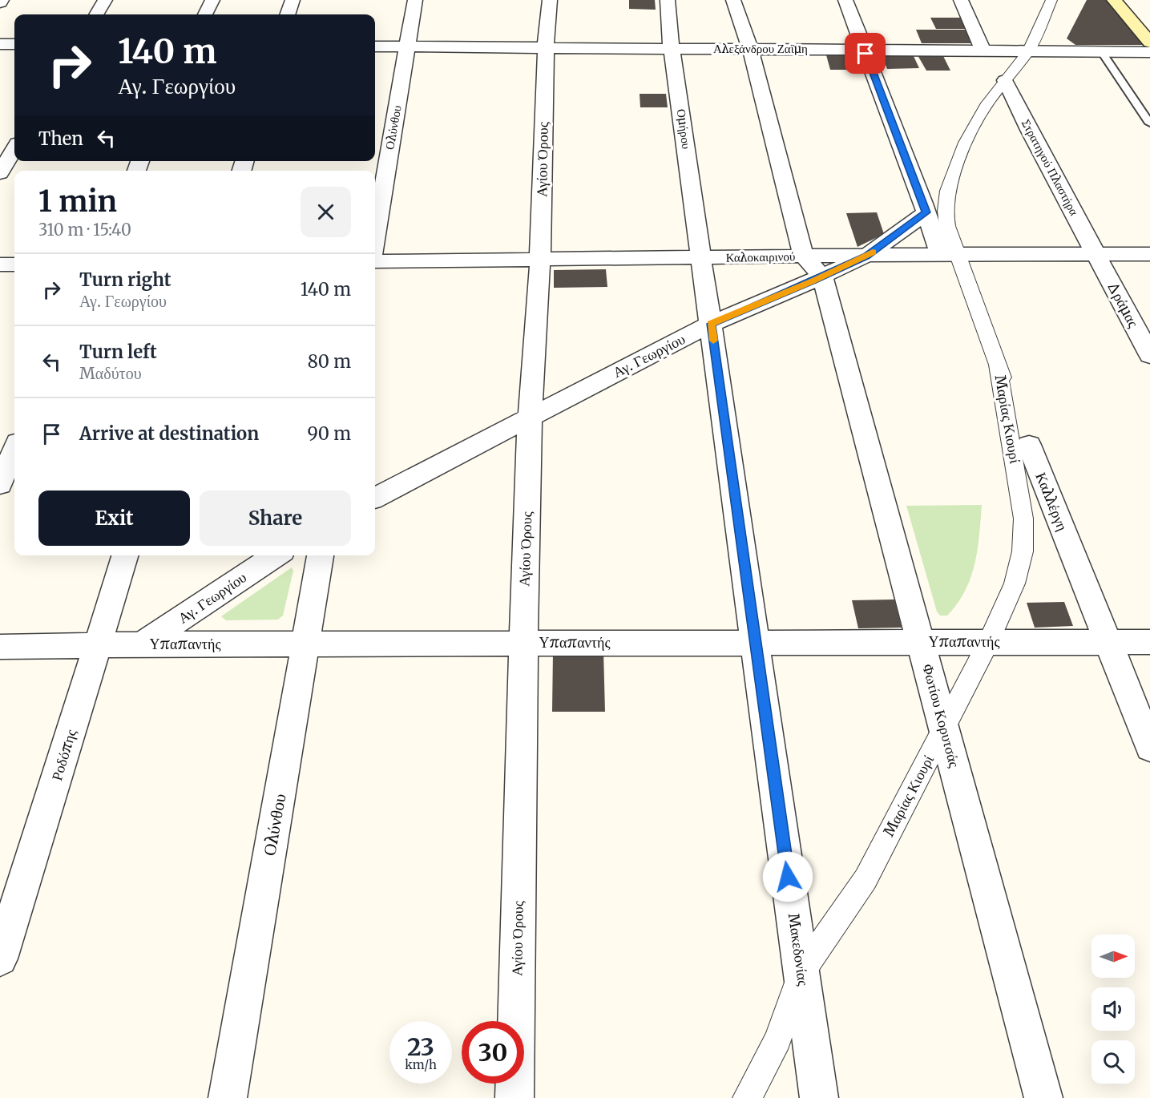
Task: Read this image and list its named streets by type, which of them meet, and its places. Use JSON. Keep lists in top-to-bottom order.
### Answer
{
  "streets": {
    "street": [
      "Αλεξάνδρου Ζαΐμη",
      "Ολύνθου",
      "Ομήρου",
      "Αγίου Όρους",
      "Στρατηγού Πλαστήρα",
      "Καλοκαιρινού",
      "Δράμας",
      "Αγ. Γεωργίου",
      "Μαρίας Κιουρί",
      "Καλλέργη",
      "Υπαπαντής",
      "Φωτίου Κορυτσάς",
      "Ροδόπης",
      "Μακεδονίας"
    ]
  },
  "crossings": [
    ["Αλεξάνδρου Ζαΐμη", "Ολύνθου"],
    ["Αλεξάνδρου Ζαΐμη", "Ομήρου"],
    ["Αλεξάνδρου Ζαΐμη", "Αγίου Όρους"],
    ["Αλεξάνδρου Ζαΐμη", "Φωτίου Κορυτσάς"],
    ["Ολύνθου", "Υπαπαντής"],
    ["Ομήρου", "Καλοκαιρινού"],
    ["Ομήρου", "Μακεδονίας"],
    ["Αγίου Όρους", "Καλοκαιρινού"],
    ["Αγίου Όρους", "Αγ. Γεωργίου"],
    ["Αγίου Όρους", "Υπαπαντής"],
    ["Στρατηγού Πλαστήρα", "Δράμας"],
    ["Καλοκαιρινού", "Αγ. Γεωργίου"],
    ["Καλοκαιρινού", "Φωτίου Κορυτσάς"],
    ["Καλοκαιρινού", "Μακεδονίας"],
    ["Αγ. Γεωργίου", "Υπαπαντής"],
    ["Αγ. Γεωργίου", "Φωτίου Κορυτσάς"],
    ["Αγ. Γεωργίου", "Μακεδονίας"],
    ["Μαρίας Κιουρί", "Καλλέργη"],
    ["Μαρίας Κιουρί", "Υπαπαντής"],
    ["Μαρίας Κιουρί", "Φωτίου Κορυτσάς"],
    ["Μαρίας Κιουρί", "Μακεδονίας"],
    ["Καλλέργη", "Υπαπαντής"],
    ["Υπαπαντής", "Φωτίου Κορυτσάς"],
    ["Υπαπαντής", "Ροδόπης"],
    ["Υπαπαντής", "Μακεδονίας"]
  ],
  "north": "right",
  "page": {
    "turn": ["140 m", "Αγ. Γεωργίου"],
    "then": "Then",
    "heading": ["1 min", "310 m · 15:40"],
    "list": [
      {
        "name": "Turn right",
        "note": "Αγ. Γεωργίου",
        "value": "140 m"
      },
      {
        "name": "Turn left",
        "note": "Μαδύτου",
        "value": "80 m"
      },
      {
        "name": "Arrive at destination",
        "value": "90 m"
      }
    ],
    "buttons": ["Exit", "Share"],
    "speed": "23 km/h",
    "limit": "30"
  }
}
